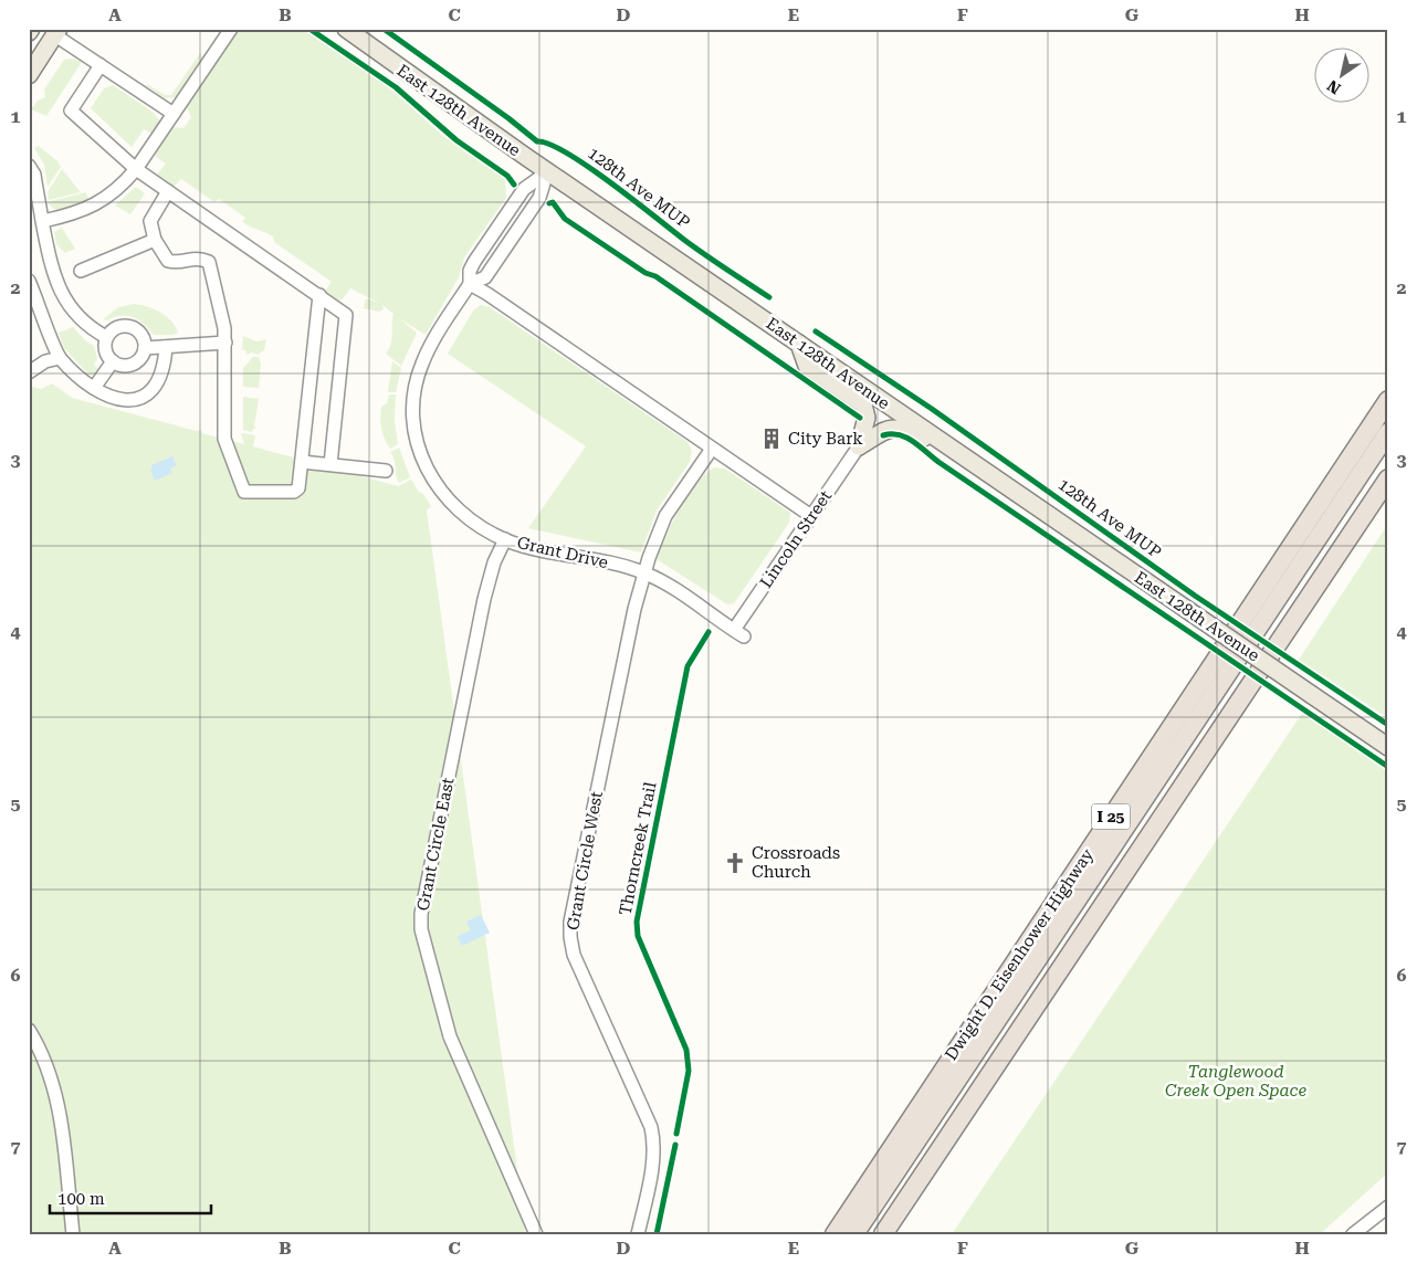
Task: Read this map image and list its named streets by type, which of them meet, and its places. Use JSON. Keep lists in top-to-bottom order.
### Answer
{
  "streets": {
    "highway": ["I 25", "Dwight D. Eisenhower Highway"],
    "main road": ["East 128th Avenue"],
    "street": [
      "Lincoln Street",
      "Grant Drive",
      "Grant Circle East",
      "Grant Circle West"
    ],
    "cycle path": ["128th Ave MUP", "Thorncreek Trail"]
  },
  "crossings": [
    ["East 128th Avenue", "Grant Drive"],
    ["Lincoln Street", "Grant Drive"],
    ["Grant Drive", "Grant Circle East"],
    ["Grant Drive", "Grant Circle West"]
  ],
  "parks": ["Tanglewood Creek Open Space"],
  "places": {
    "building": ["City Bark"],
    "church": ["Crossroads Church"]
  },
  "scale_bar": "100 m",
  "north": "bottom left",
  "grid": {
    "columns": [
      "A",
      "B",
      "C",
      "D",
      "E",
      "F",
      "G",
      "H"
    ],
    "rows": [
      "1",
      "2",
      "3",
      "4",
      "5",
      "6",
      "7"
    ]
  }
}
